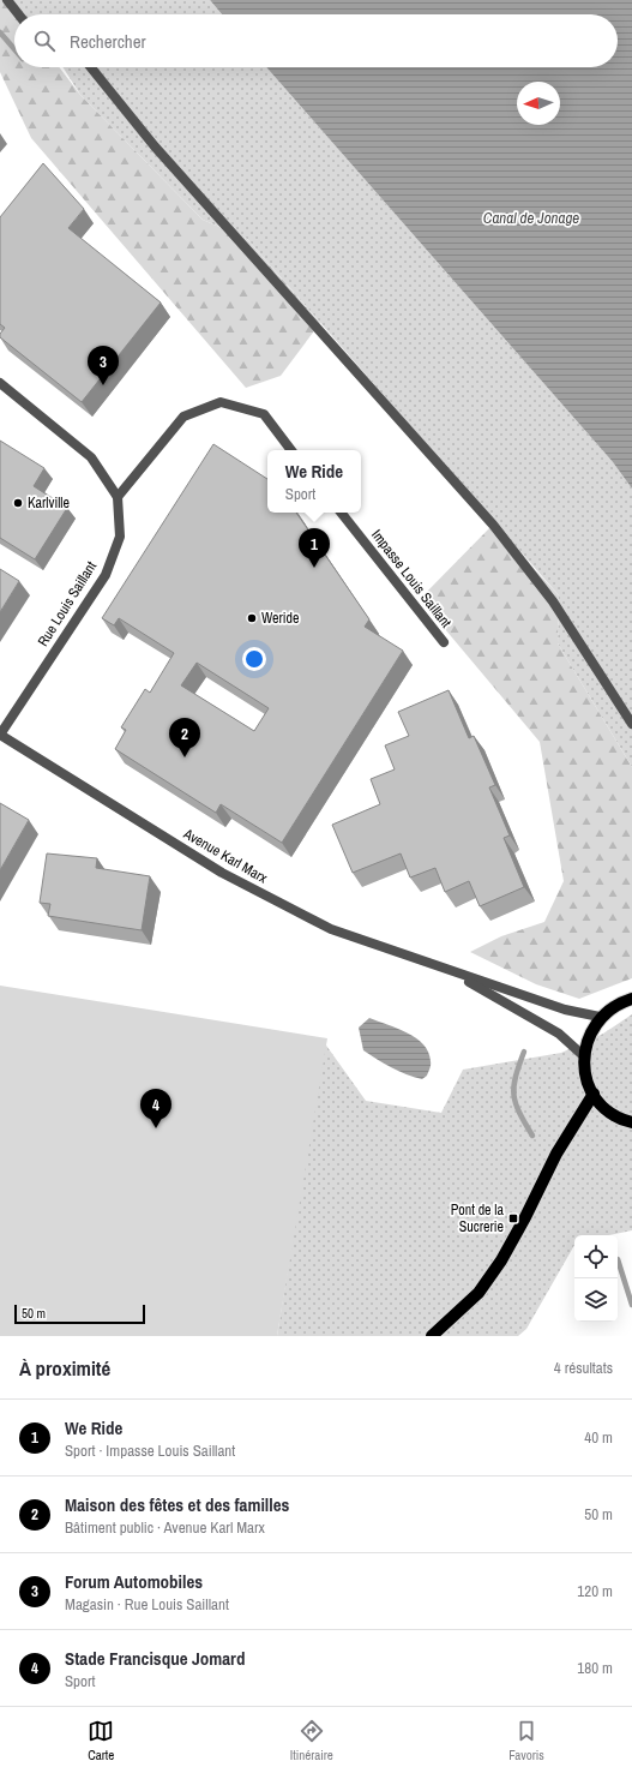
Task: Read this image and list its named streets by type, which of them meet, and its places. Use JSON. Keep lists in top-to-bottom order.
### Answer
{
  "streets": {
    "street": ["Impasse Louis Saillant", "Rue Louis Saillant", "Avenue Karl Marx"]
  },
  "crossings": [
    ["Rue Louis Saillant", "Avenue Karl Marx"]
  ],
  "water": ["Canal de Jonage"],
  "places": {
    "other": ["Karlville", "Weride"],
    "transit": ["Pont de la Sucrerie"]
  },
  "scale_bar": "50 m",
  "north": "left",
  "page": {
    "search": "Rechercher",
    "pins": [
      "3",
      "1",
      "2",
      "4"
    ],
    "popup": ["We Ride", "Sport"],
    "scale": "50 m",
    "heading": ["À proximité", "4 résultats"],
    "list": [
      {
        "mark": "1",
        "name": "We Ride",
        "note": "Sport · Impasse Louis Saillant",
        "value": "40 m"
      },
      {
        "mark": "2",
        "name": "Maison des fêtes et des familles",
        "note": "Bâtiment public · Avenue Karl Marx",
        "value": "50 m"
      },
      {
        "mark": "3",
        "name": "Forum Automobiles",
        "note": "Magasin · Rue Louis Saillant",
        "value": "120 m"
      },
      {
        "mark": "4",
        "name": "Stade Francisque Jomard",
        "note": "Sport",
        "value": "180 m"
      }
    ],
    "nav": ["Carte", "Itinéraire", "Favoris"]
  }
}
